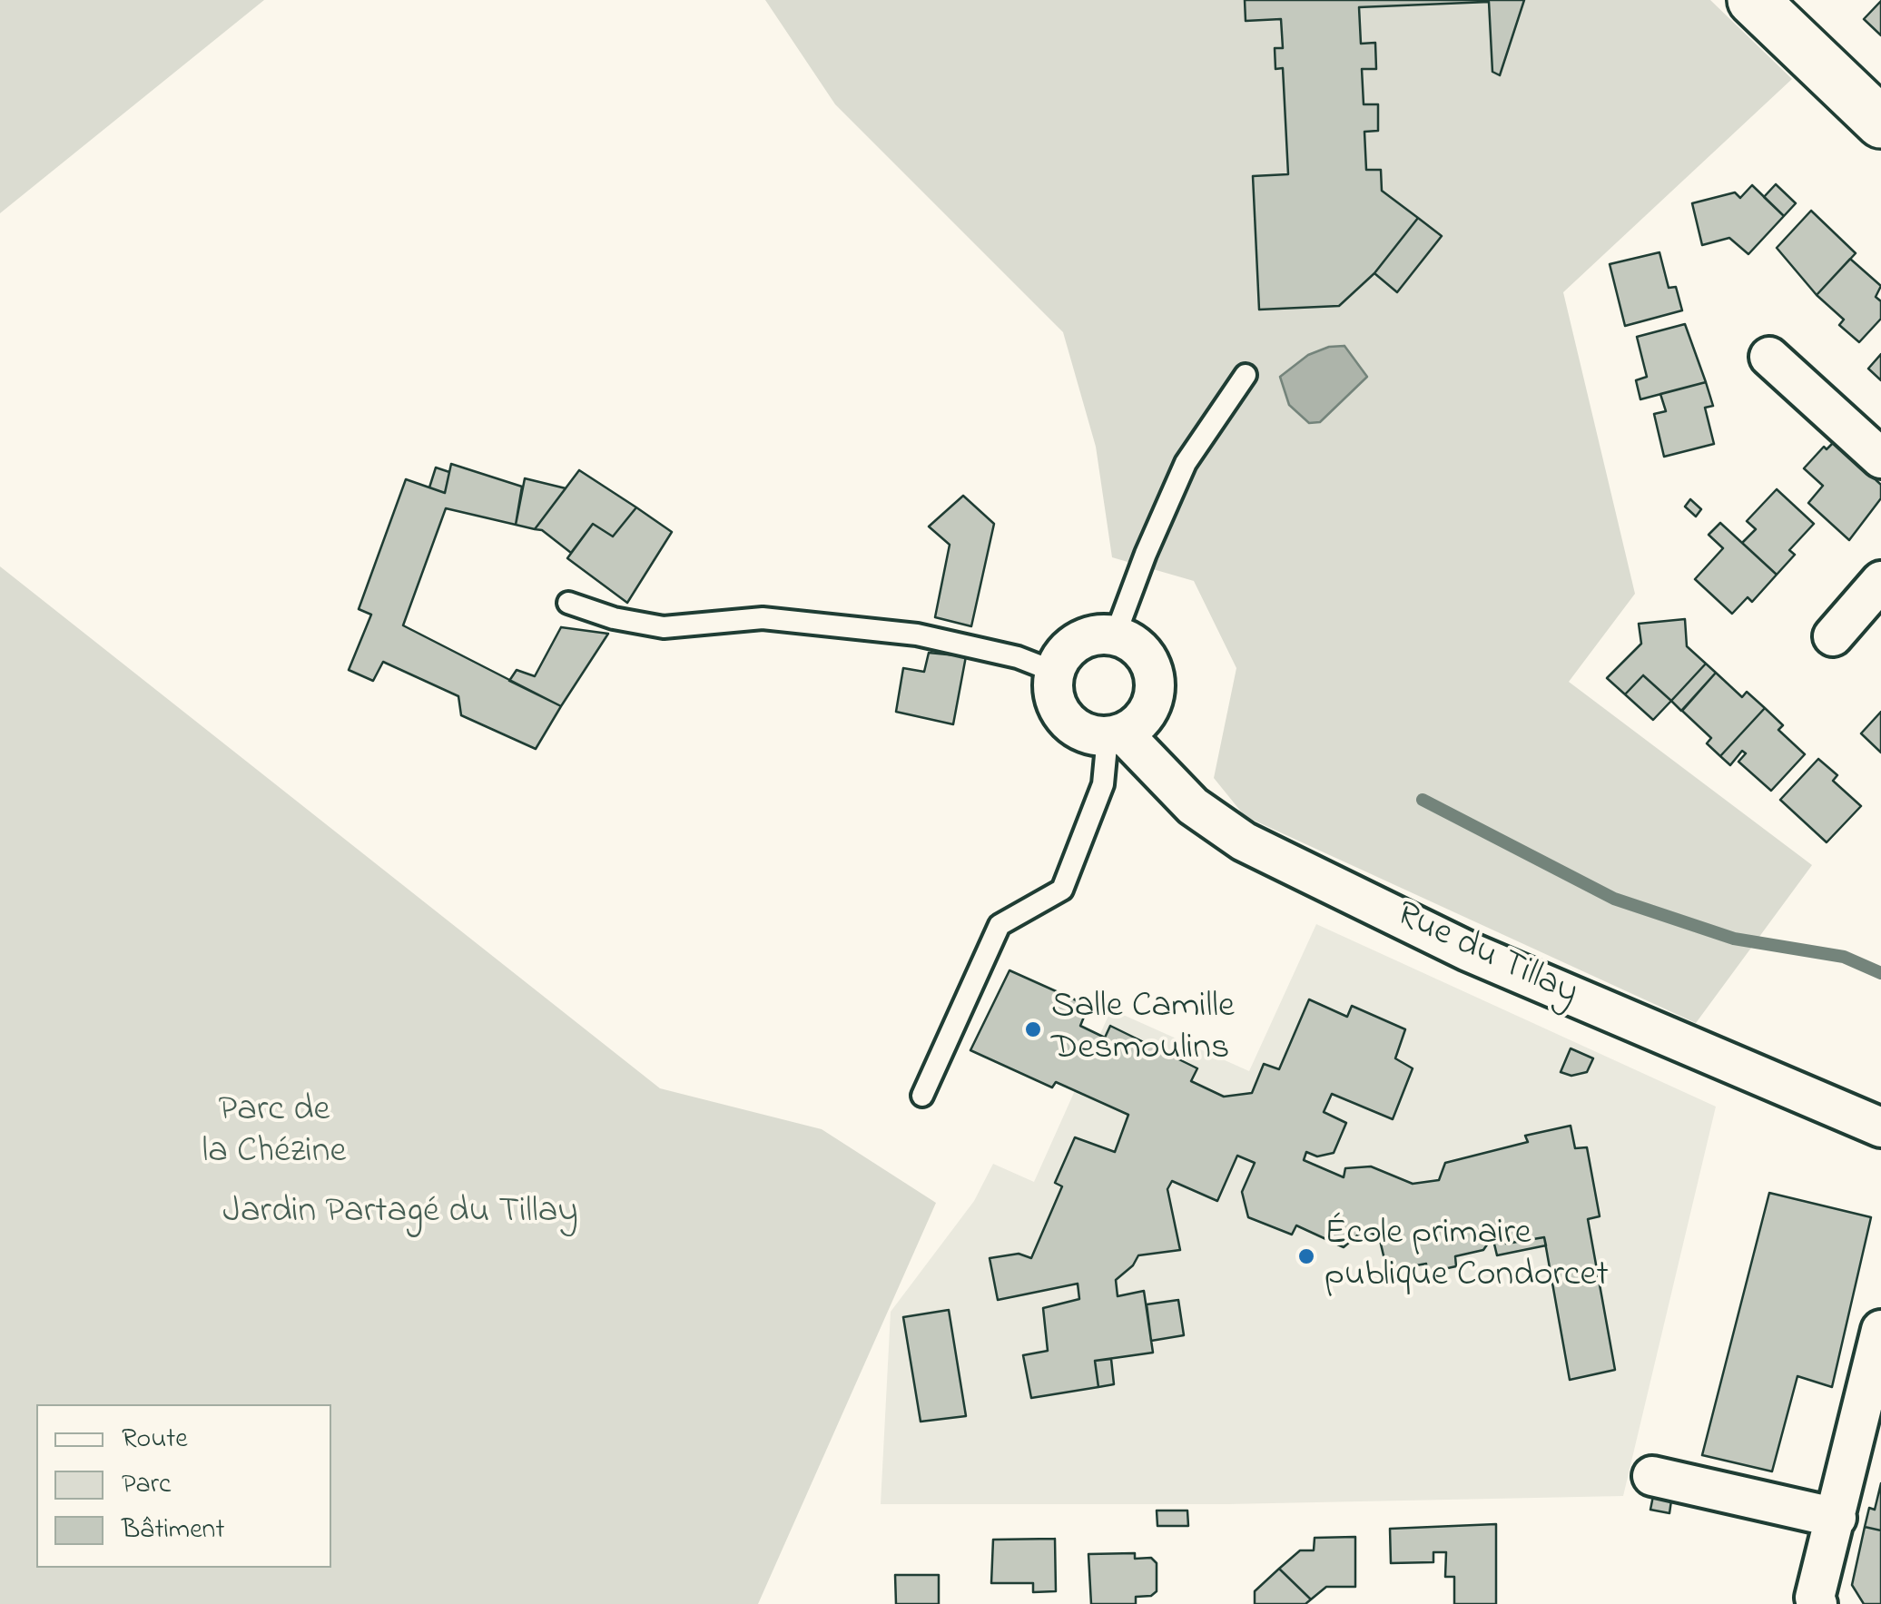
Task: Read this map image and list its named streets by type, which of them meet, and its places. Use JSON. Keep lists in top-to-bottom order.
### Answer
{
  "streets": {
    "street": ["Rue du Tillay"]
  },
  "parks": ["Parc de la Chézine", "Jardin Partagé du Tillay"],
  "places": ["Salle Camille Desmoulins", "École primaire publique Condorcet"],
  "legend": ["Route", "Parc", "Bâtiment"]
}
